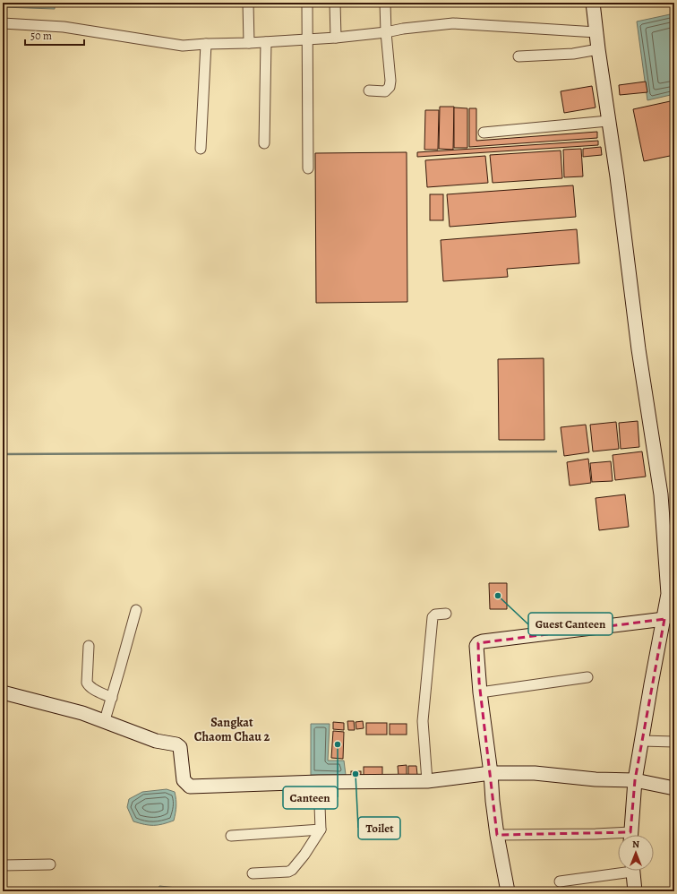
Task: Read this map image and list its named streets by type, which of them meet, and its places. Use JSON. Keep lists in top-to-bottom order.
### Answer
{
  "districts": ["Sangkat Chaom Chau 2"],
  "places": ["Guest Canteen", "Canteen", "Toilet"],
  "scale_bar": "50 m",
  "north": "top"
}
